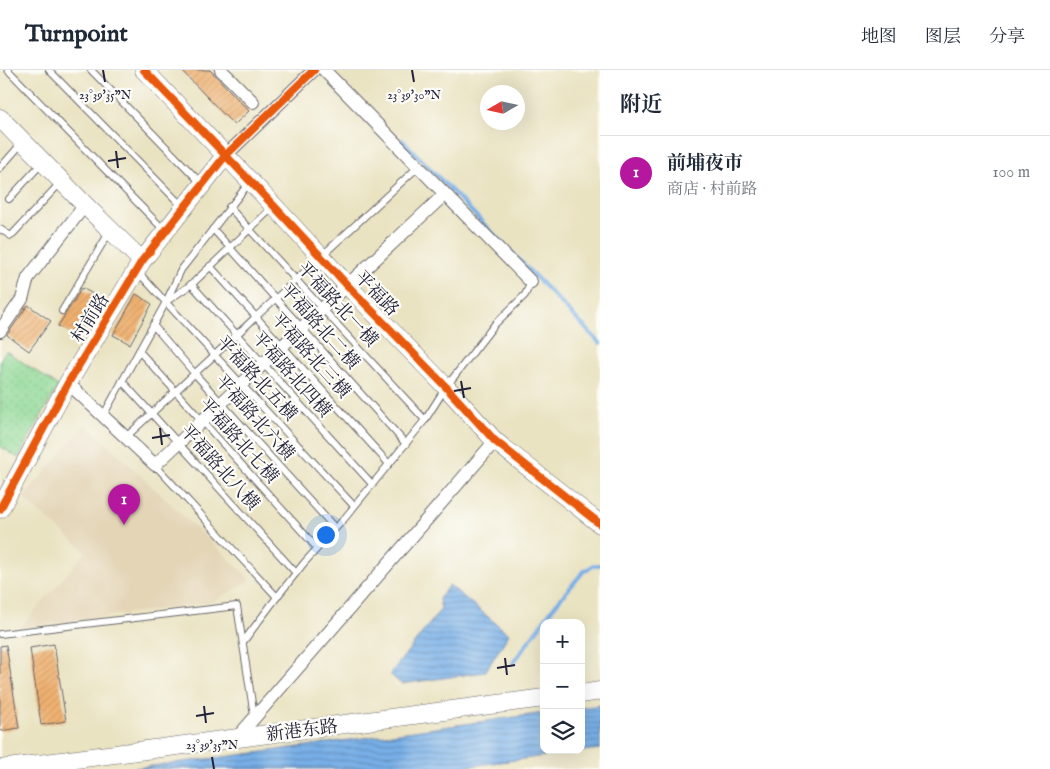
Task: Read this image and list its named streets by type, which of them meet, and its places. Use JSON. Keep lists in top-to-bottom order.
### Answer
{
  "streets": {
    "street": ["平福路", "村前路", "新港东路"],
    "lane": [
      "平福路北一横",
      "平福路北二横",
      "平福路北三横",
      "平福路北四横",
      "平福路北五横",
      "平福路北六横",
      "平福路北七横",
      "平福路北八横"
    ]
  },
  "crossings": [
    ["平福路", "村前路"],
    ["村前路", "平福路北五横"]
  ],
  "north": "left",
  "page": {
    "header": "Turnpoint",
    "nav": ["地图", "图层", "分享"],
    "heading": "附近",
    "list": [
      {
        "mark": "1",
        "name": "前埔夜市",
        "note": "商店 · 村前路",
        "value": "100 m"
      }
    ],
    "pins": "1",
    "map_buttons": ["+", "−"]
  },
  "coordinates": ["23°39'35\"N", "23°39'30\"N"]
}
